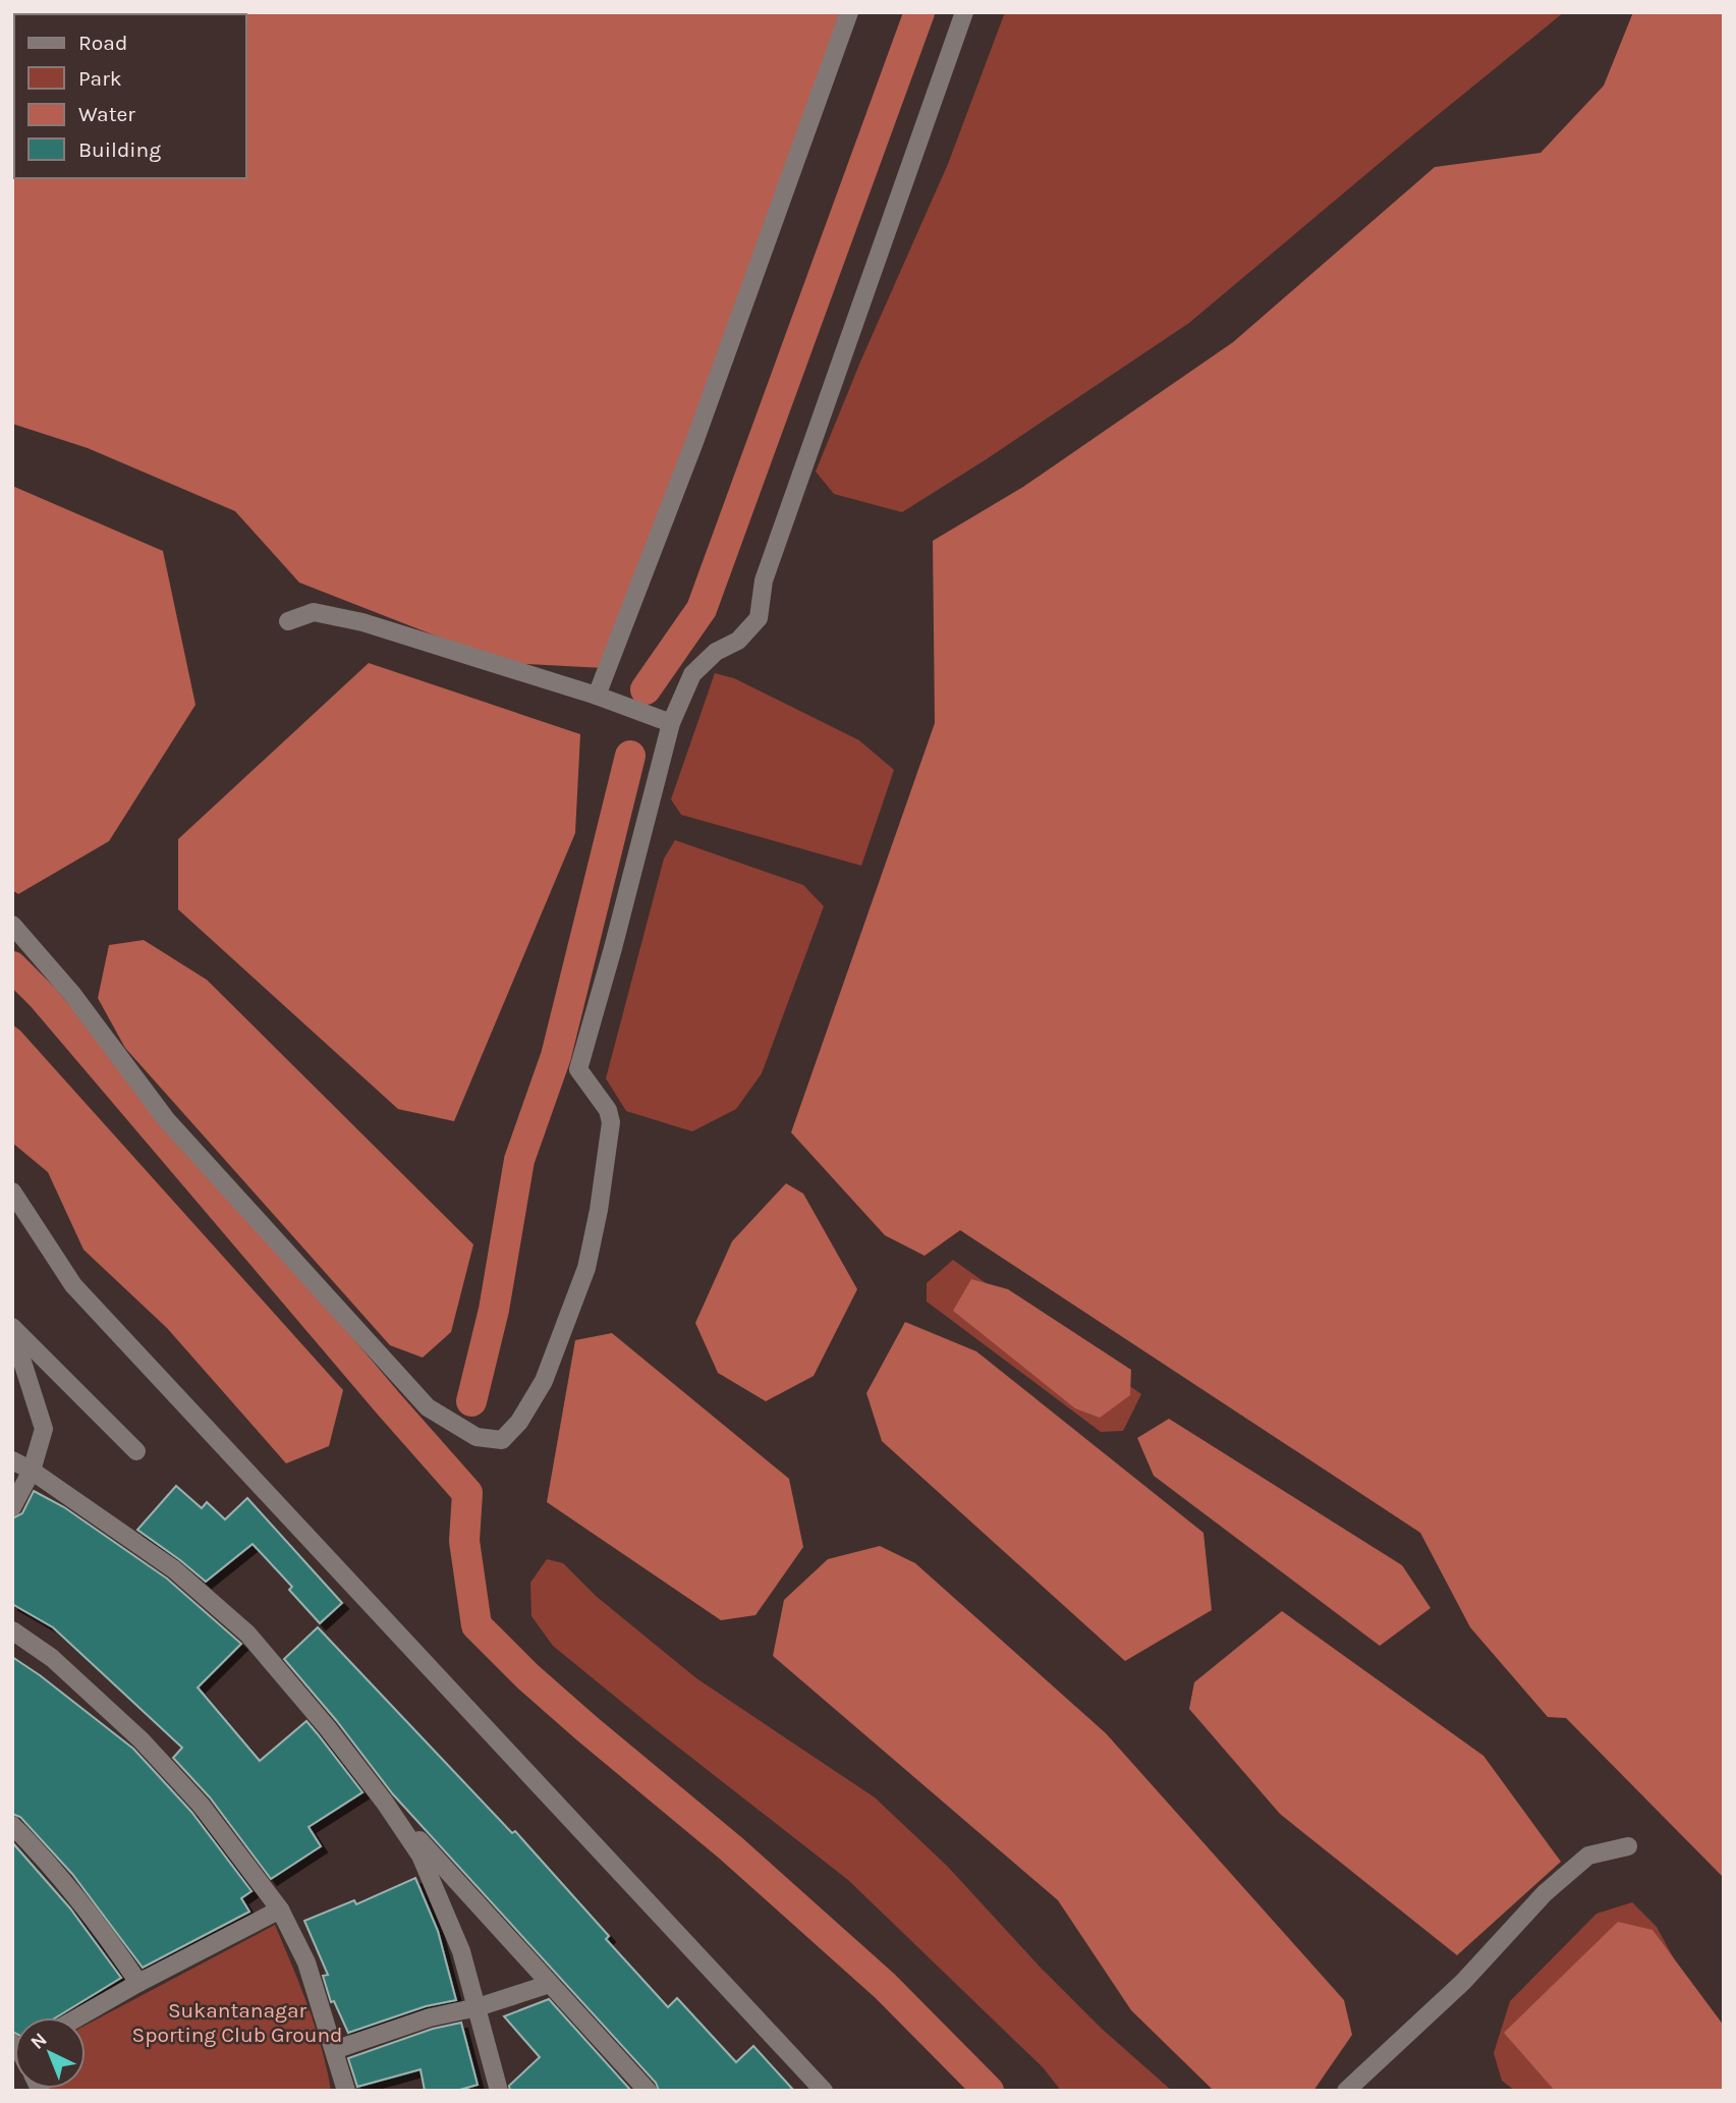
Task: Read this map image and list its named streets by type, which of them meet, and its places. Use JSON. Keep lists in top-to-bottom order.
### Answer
{
  "parks": ["Sukantanagar Sporting Club Ground"],
  "legend": [
    "Road",
    "Park",
    "Water",
    "Building"
  ],
  "north": "top left"
}
